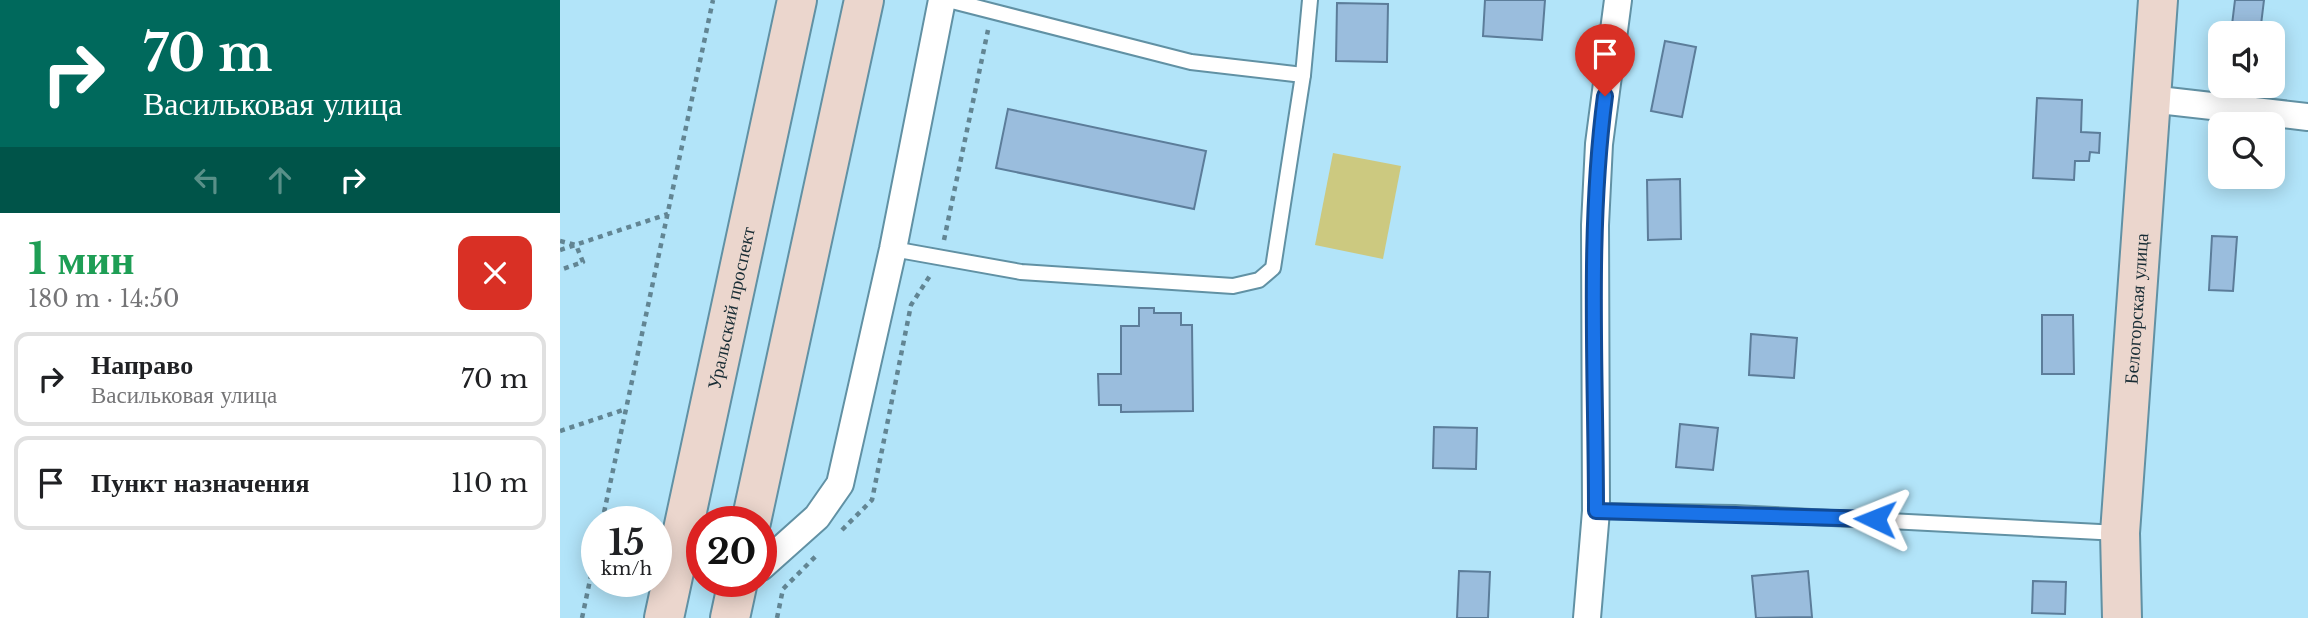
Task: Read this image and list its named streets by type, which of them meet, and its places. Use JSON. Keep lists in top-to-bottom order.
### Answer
{
  "streets": {
    "main road": ["Уральский проспект", "Белогорская улица"]
  },
  "page": {
    "turn": ["70 m", "Васильковая улица"],
    "heading": ["1 мин", "180 m · 14:50"],
    "list": [
      {
        "name": "Направо",
        "note": "Васильковая улица",
        "value": "70 m"
      },
      {
        "name": "Пункт назначения",
        "value": "110 m"
      }
    ],
    "speed": "15 km/h",
    "limit": "20"
  }
}
